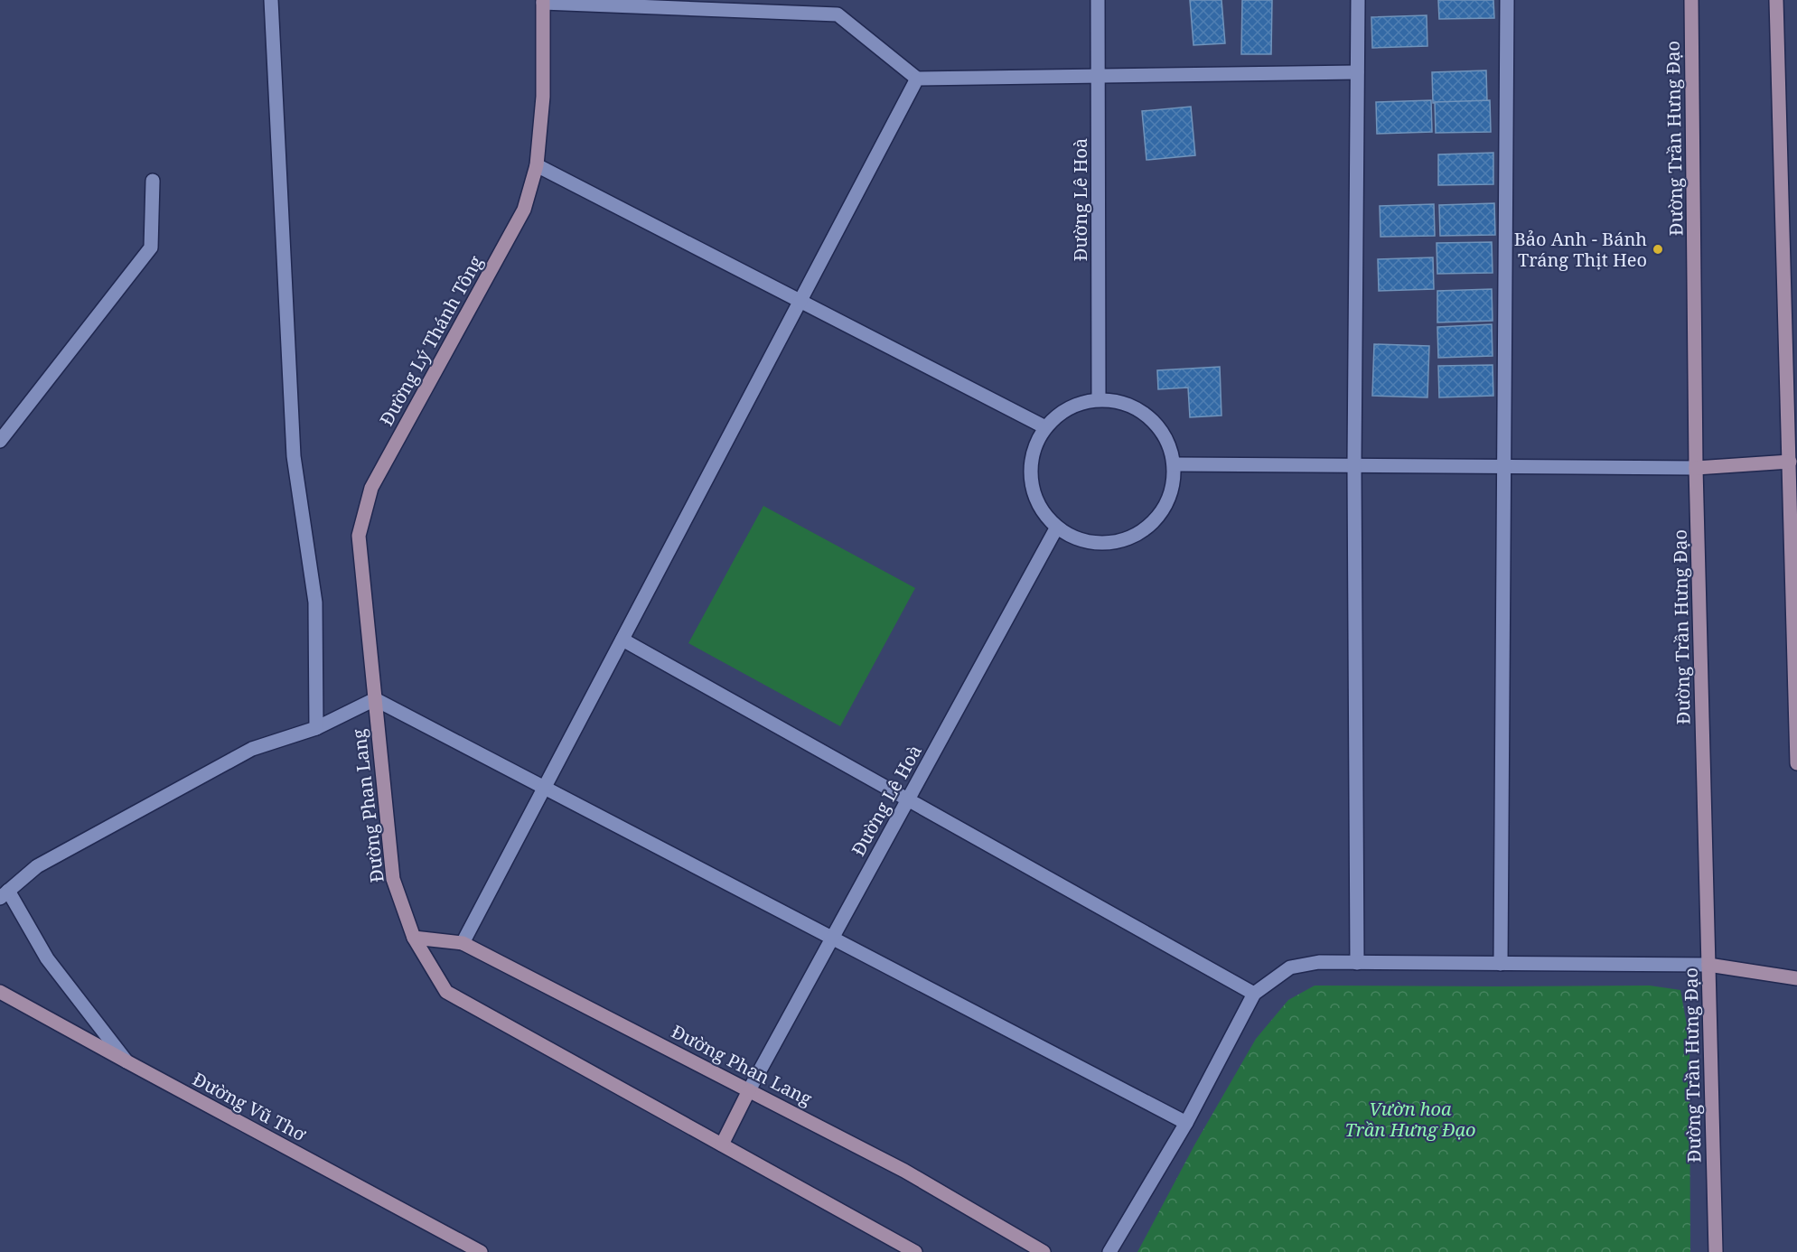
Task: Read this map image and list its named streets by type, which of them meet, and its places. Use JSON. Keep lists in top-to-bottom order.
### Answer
{
  "streets": {
    "main road": [
      "Đường Trần Hưng Đạo",
      "Đường Lý Thánh Tông",
      "Đường Phan Lang",
      "Đường Vũ Thơ"
    ],
    "street": ["Đường Lê Hoà"]
  },
  "crossings": [
    ["Đường Lê Hoà", "Đường Phan Lang"],
    ["Đường Lý Thánh Tông", "Đường Phan Lang"]
  ],
  "parks": ["Vườn hoa Trần Hưng Đạo"],
  "places": ["Bảo Anh - Bánh Tráng Thịt Heo"]
}
